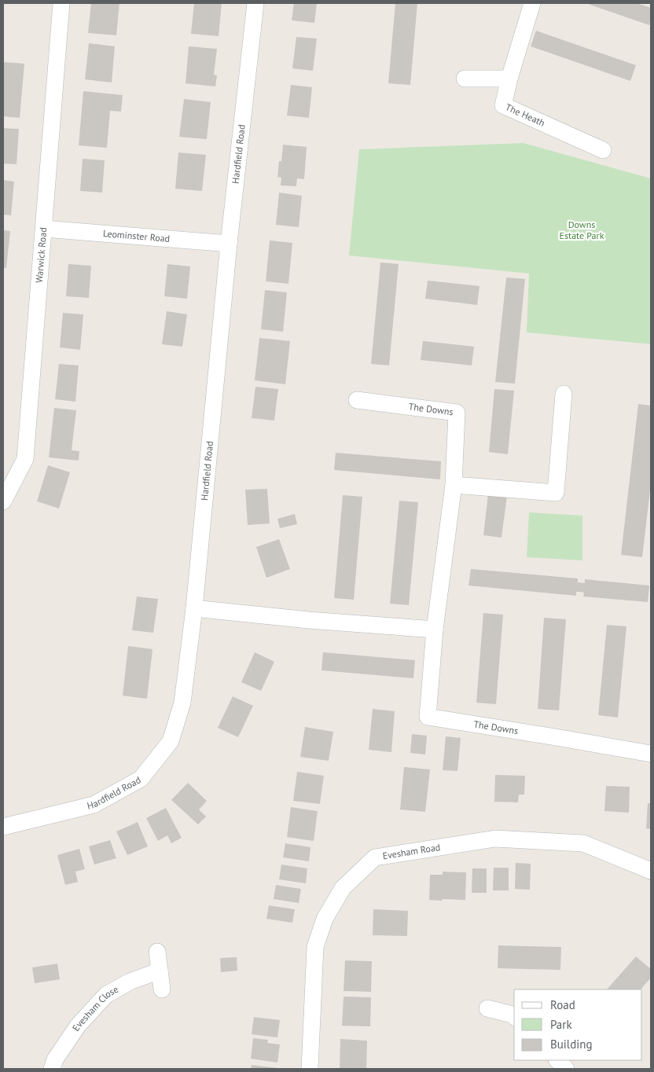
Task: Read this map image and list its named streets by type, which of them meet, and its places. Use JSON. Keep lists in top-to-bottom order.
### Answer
{
  "streets": {
    "street": [
      "The Heath",
      "Hardfield Road",
      "Leominster Road",
      "Warwick Road",
      "The Downs",
      "Evesham Road",
      "Evesham Close"
    ]
  },
  "crossings": [
    ["Hardfield Road", "Leominster Road"],
    ["Leominster Road", "Warwick Road"]
  ],
  "parks": ["Downs Estate Park"],
  "legend": ["Road", "Park", "Building"]
}
